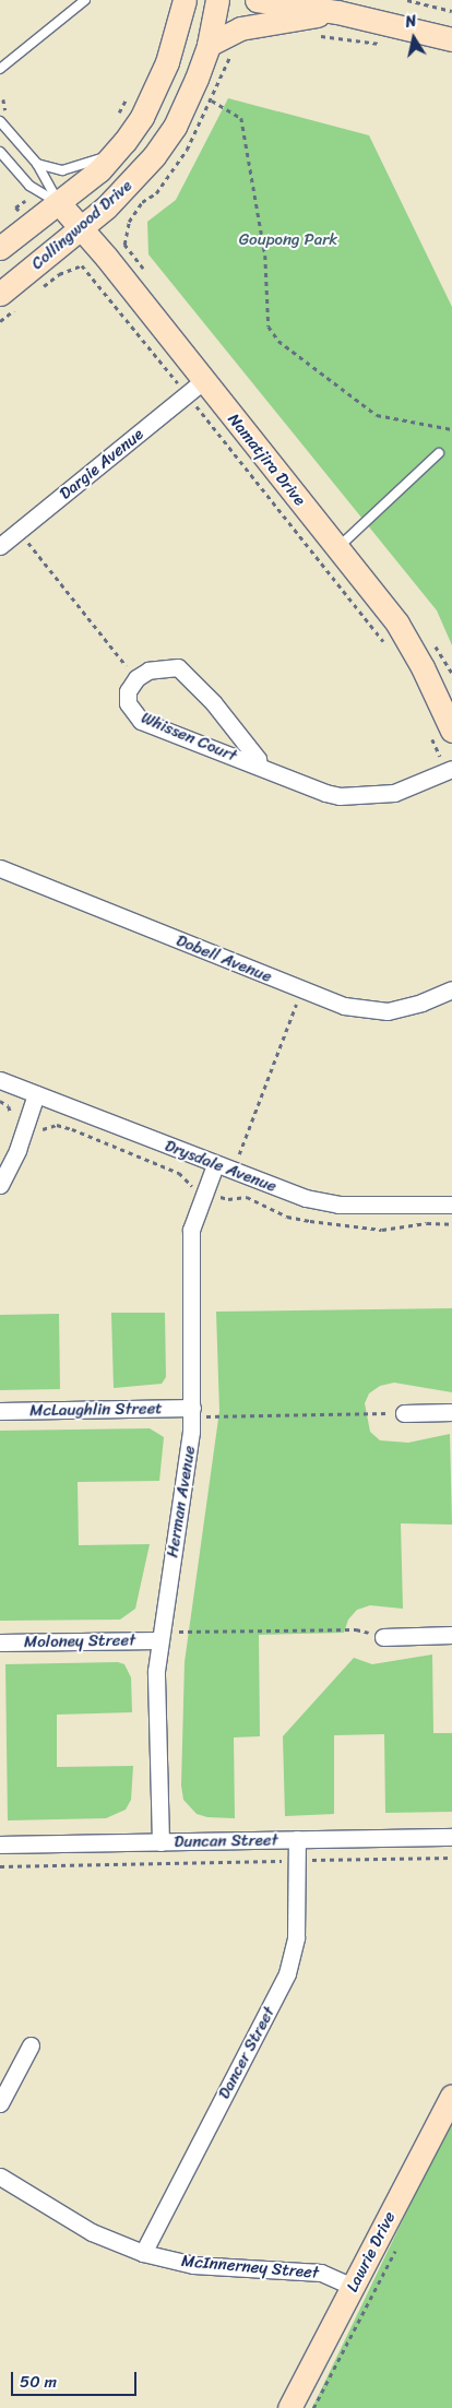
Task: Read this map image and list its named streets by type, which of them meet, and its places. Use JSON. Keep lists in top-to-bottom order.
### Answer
{
  "streets": {
    "street": [
      "Collingwood Drive",
      "Namatjira Drive",
      "Dargie Avenue",
      "Whissen Court",
      "Dobell Avenue",
      "Drysdale Avenue",
      "McLaughlin Street",
      "Herman Avenue",
      "Moloney Street",
      "Duncan Street",
      "Dancer Street",
      "Lawrie Drive",
      "McInnerney Street"
    ]
  },
  "crossings": [
    ["Collingwood Drive", "Namatjira Drive"],
    ["Namatjira Drive", "Dargie Avenue"],
    ["Drysdale Avenue", "Herman Avenue"],
    ["McLaughlin Street", "Herman Avenue"],
    ["Herman Avenue", "Moloney Street"],
    ["Herman Avenue", "Duncan Street"],
    ["Duncan Street", "Dancer Street"],
    ["Dancer Street", "McInnerney Street"],
    ["Lawrie Drive", "McInnerney Street"]
  ],
  "parks": ["Goupong Park"],
  "scale_bar": "50 m",
  "north": "top"
}
